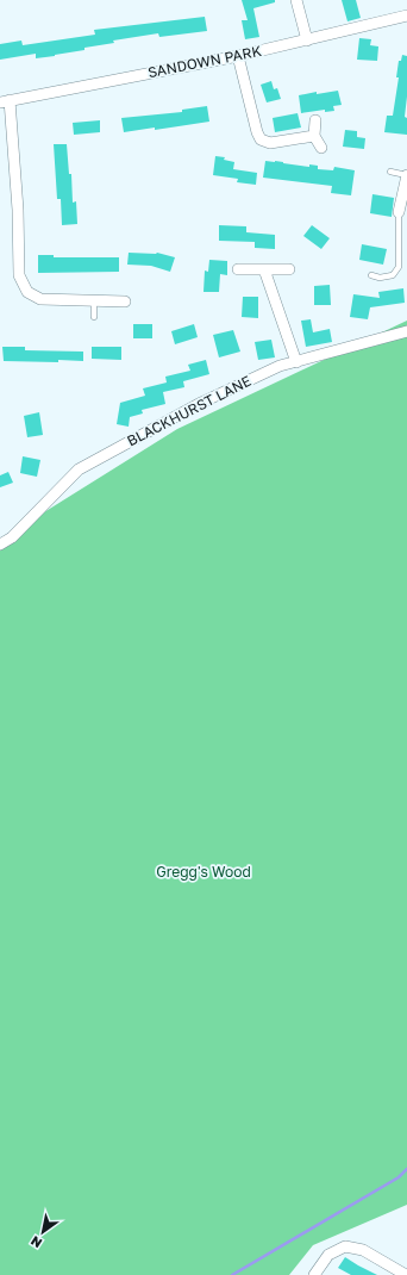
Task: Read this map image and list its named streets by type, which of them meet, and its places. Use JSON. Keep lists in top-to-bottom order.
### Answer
{
  "streets": {
    "street": ["SANDOWN PARK", "BLACKHURST LANE"]
  },
  "parks": ["Gregg's Wood"],
  "north": "bottom left"
}
